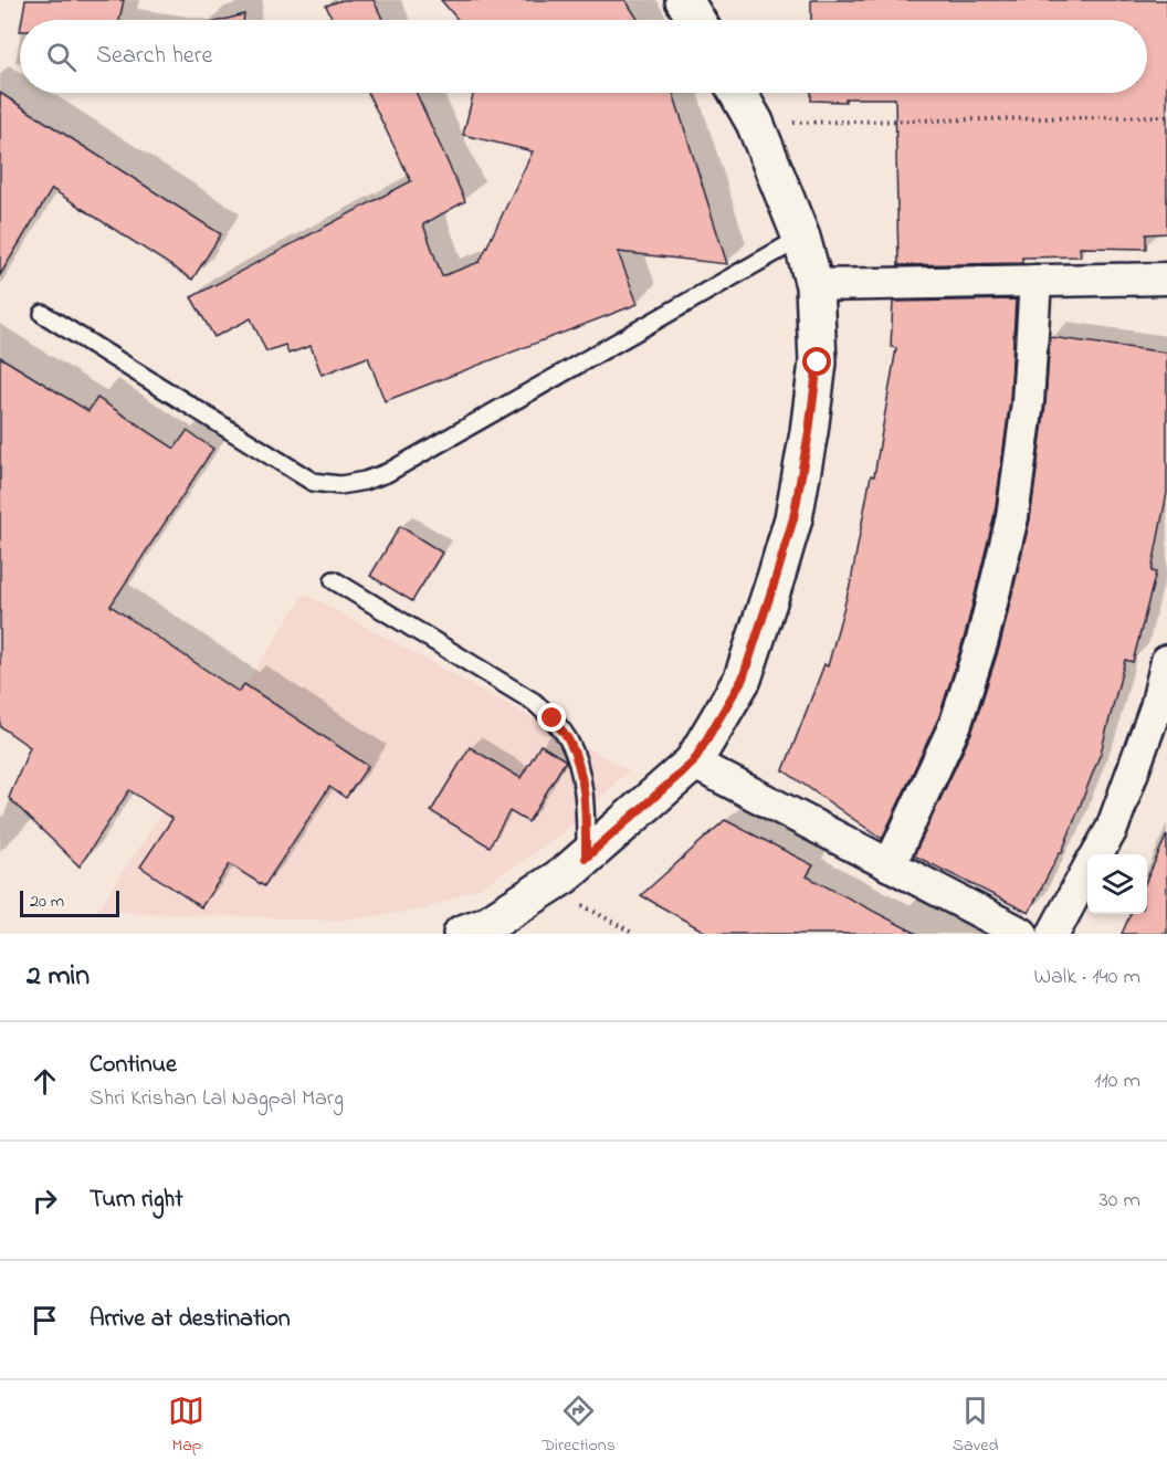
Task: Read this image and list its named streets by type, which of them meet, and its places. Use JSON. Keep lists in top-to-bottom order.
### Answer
{
  "scale_bar": "20 m",
  "page": {
    "search": "Search here",
    "scale": "20 m",
    "heading": ["2 min", "Walk · 140 m"],
    "list": [
      ["Continue", "Shri Krishan Lal Nagpal Marg", "110 m"],
      ["Turn right", "30 m"],
      "Arrive at destination"
    ],
    "nav": ["Map", "Directions", "Saved"]
  }
}
